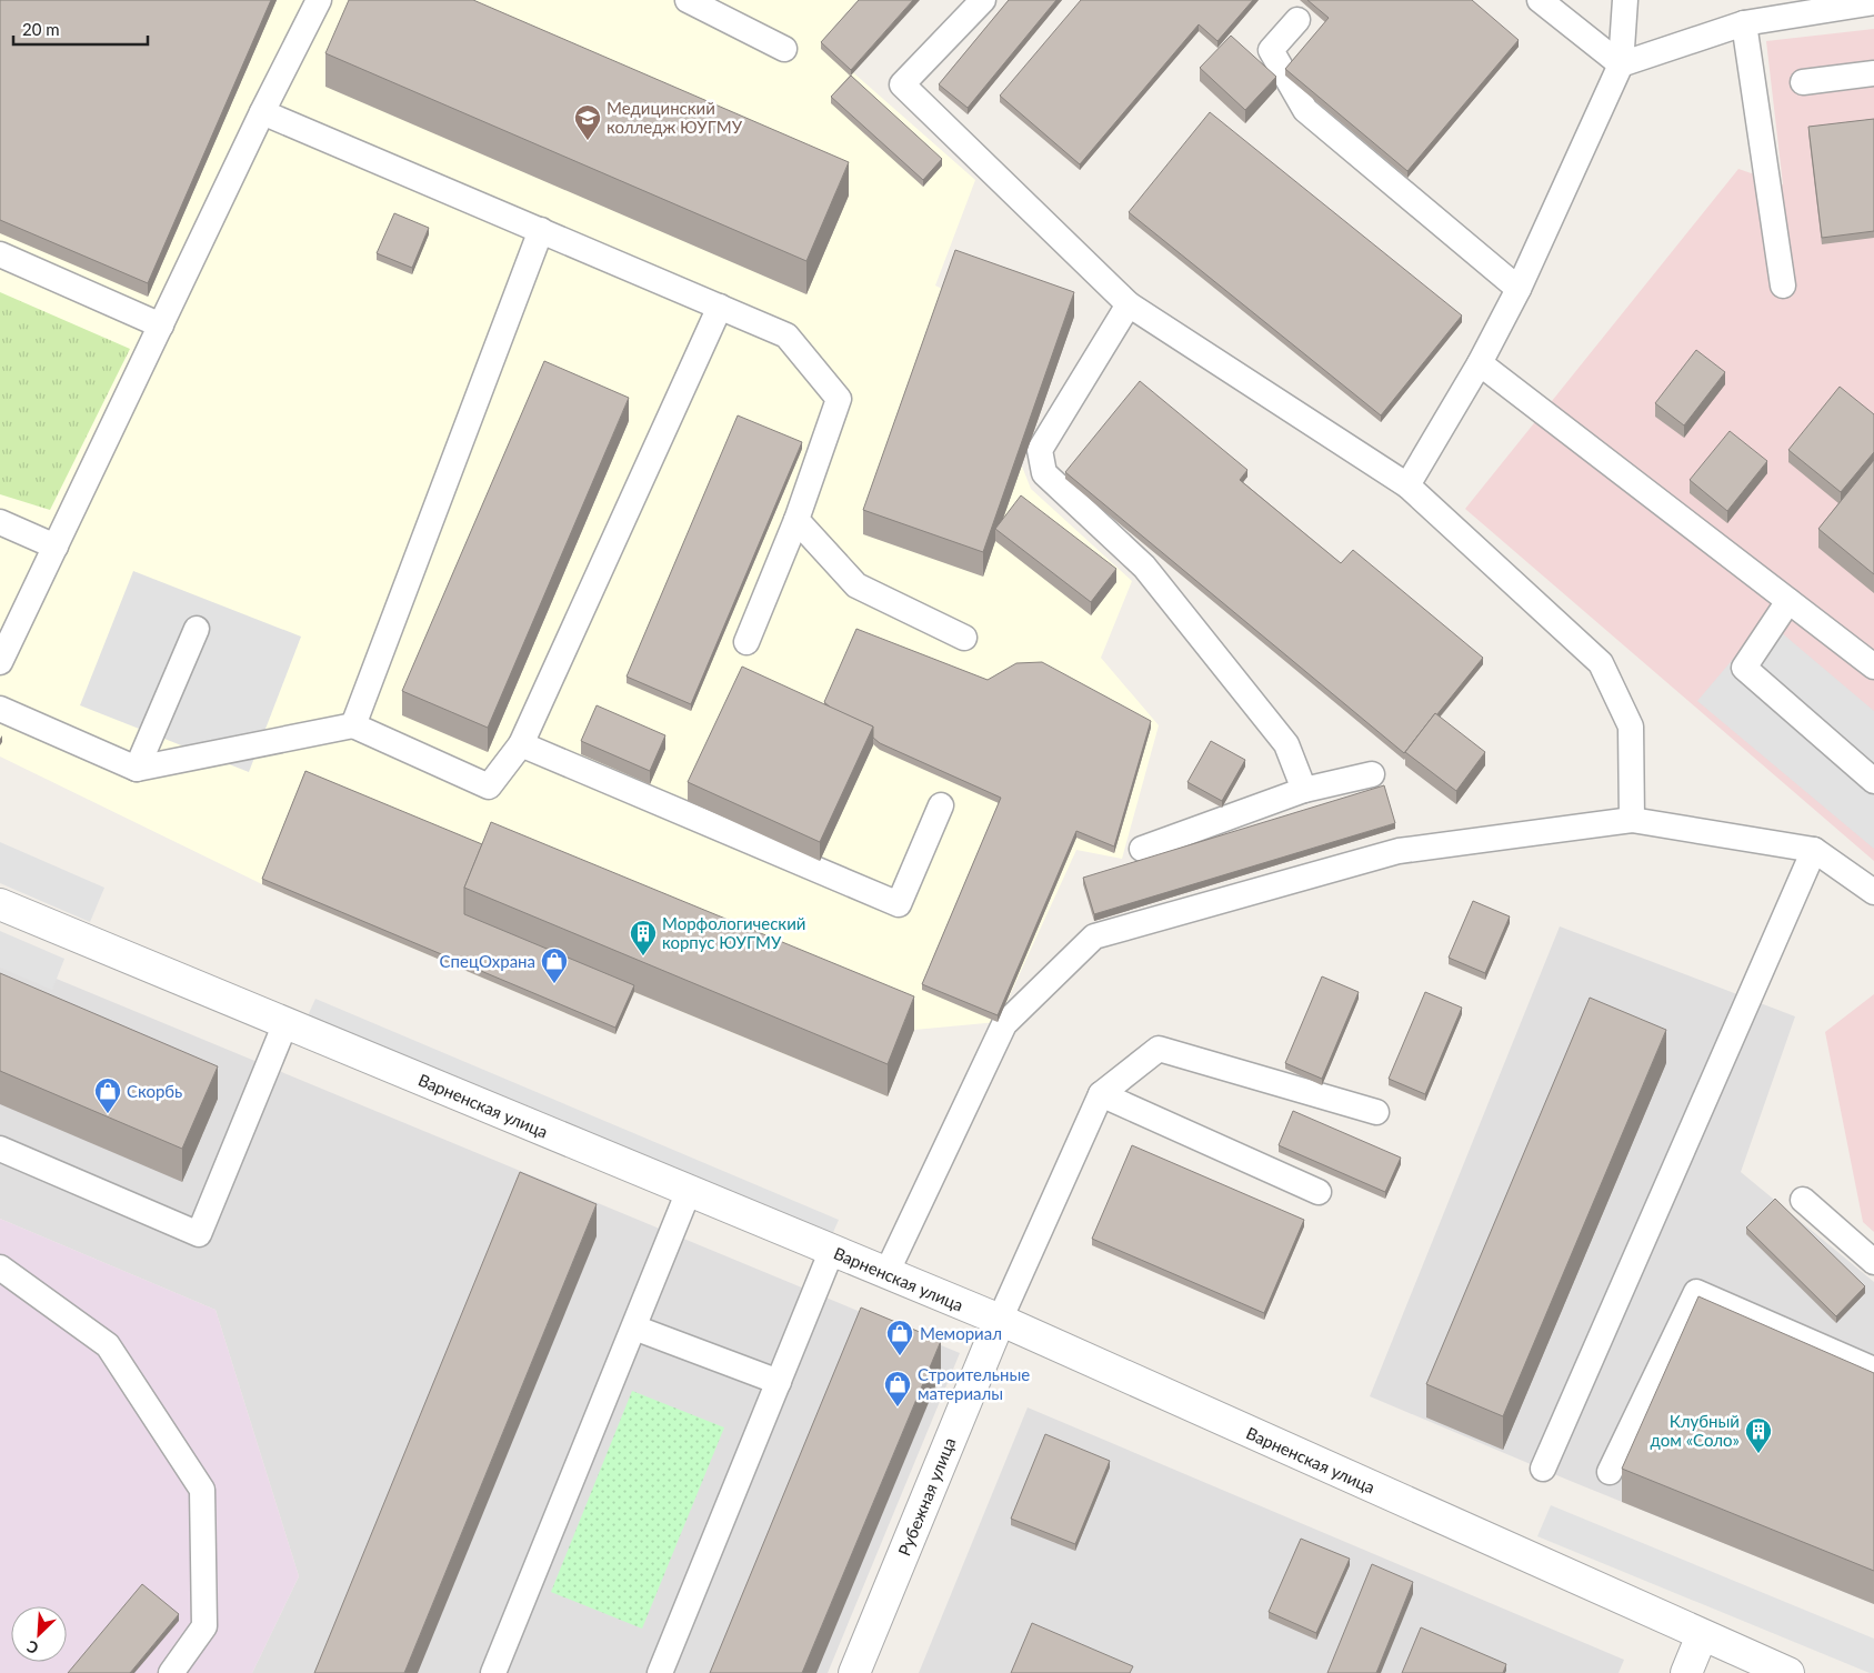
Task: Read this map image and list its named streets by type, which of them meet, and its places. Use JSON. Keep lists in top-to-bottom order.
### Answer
{
  "streets": {
    "street": ["Варненская улица", "Рубежная улица"]
  },
  "crossings": [
    ["Варненская улица", "Рубежная улица"]
  ],
  "places": {
    "school or university": ["Медицинский колледж ЮУГМУ"],
    "building": ["Морфологический корпус ЮУГМУ", "Клубный дом «Соло»"],
    "shop": [
      "СпецОхрана",
      "Скорбь",
      "Мемориал",
      "Строительные материалы"
    ]
  },
  "scale_bar": "20 m",
  "north": "bottom left"
}
